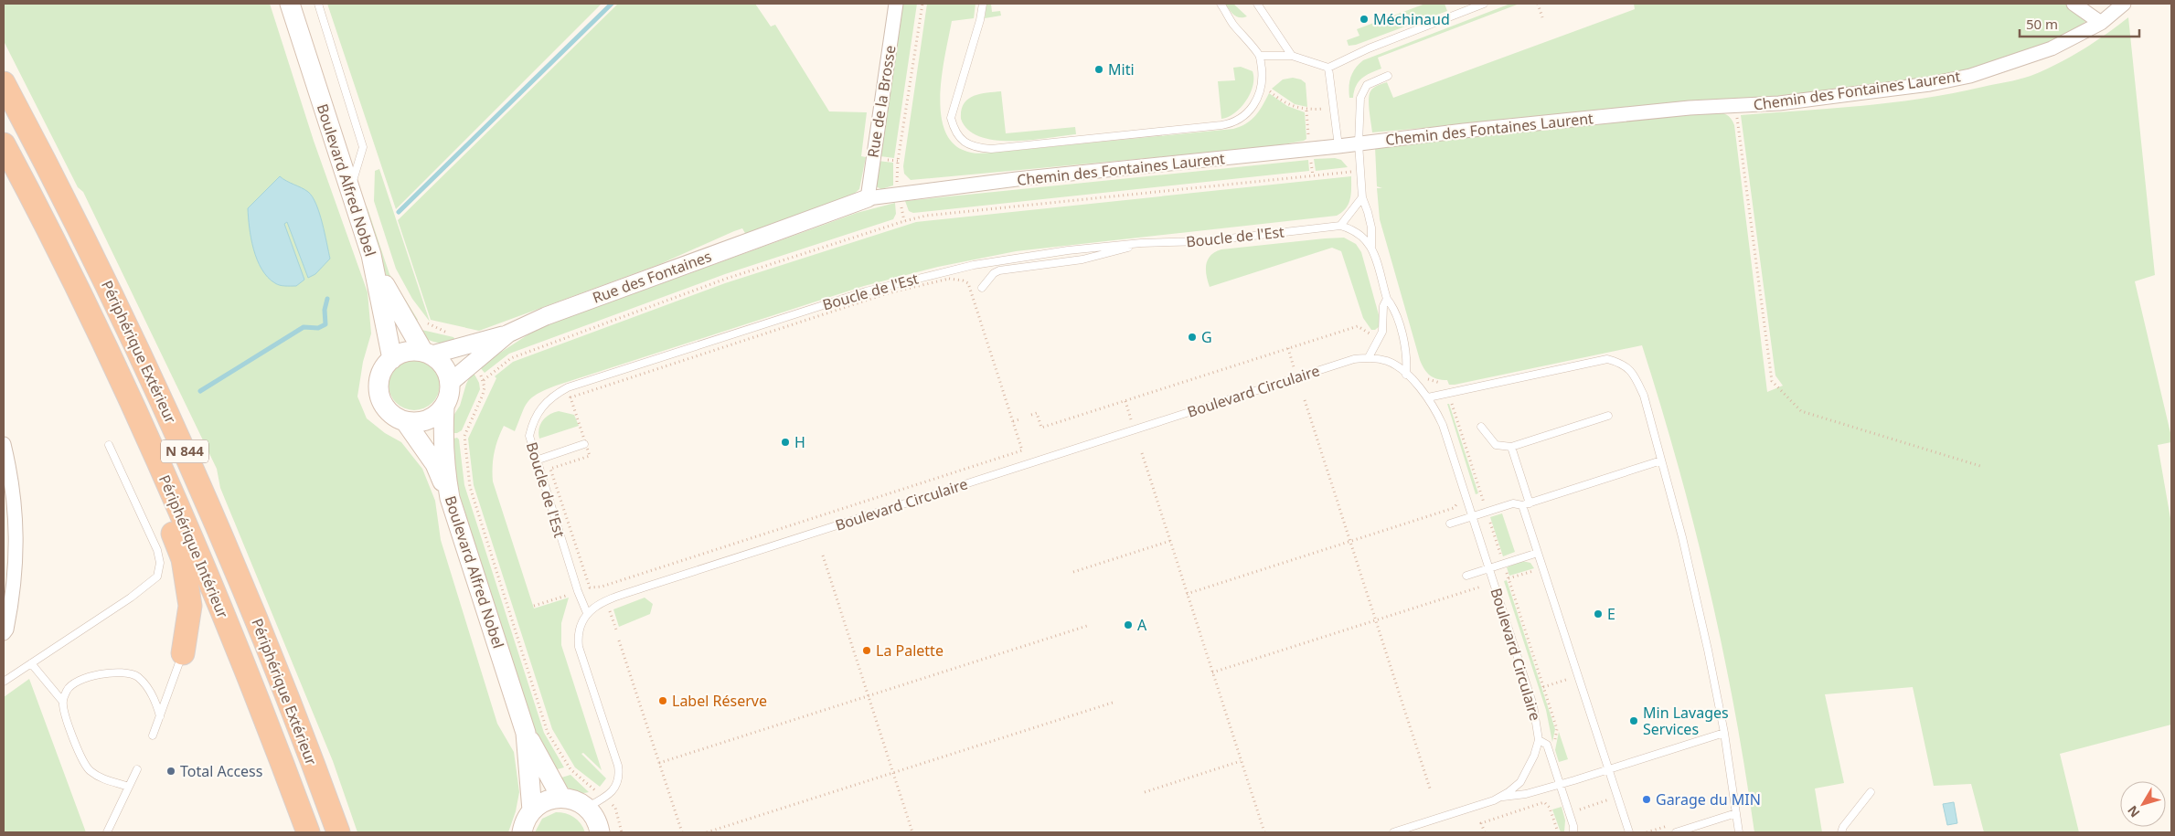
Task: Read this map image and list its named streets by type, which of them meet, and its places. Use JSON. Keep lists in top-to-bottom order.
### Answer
{
  "streets": {
    "highway": ["Périphérique Extérieur", "N 844", "Périphérique Intérieur"],
    "main road": ["Boulevard Alfred Nobel"],
    "street": ["Chemin des Fontaines Laurent", "Rue de la Brosse", "Rue des Fontaines"],
    "lane": ["Boucle de l'Est", "Boulevard Circulaire"]
  },
  "crossings": [
    ["Chemin des Fontaines Laurent", "Rue de la Brosse"],
    ["Chemin des Fontaines Laurent", "Rue des Fontaines"],
    ["Rue de la Brosse", "Rue des Fontaines"],
    ["Boulevard Alfred Nobel", "Rue des Fontaines"],
    ["Boucle de l'Est", "Boulevard Circulaire"]
  ],
  "places": [
    "Méchinaud",
    "Miti",
    "G",
    "H",
    "E",
    "A",
    "La Palette",
    "Label Réserve",
    "Min Lavages Services",
    "Total Access",
    "Garage du MIN"
  ],
  "scale_bar": "50 m",
  "north": "bottom left"
}
